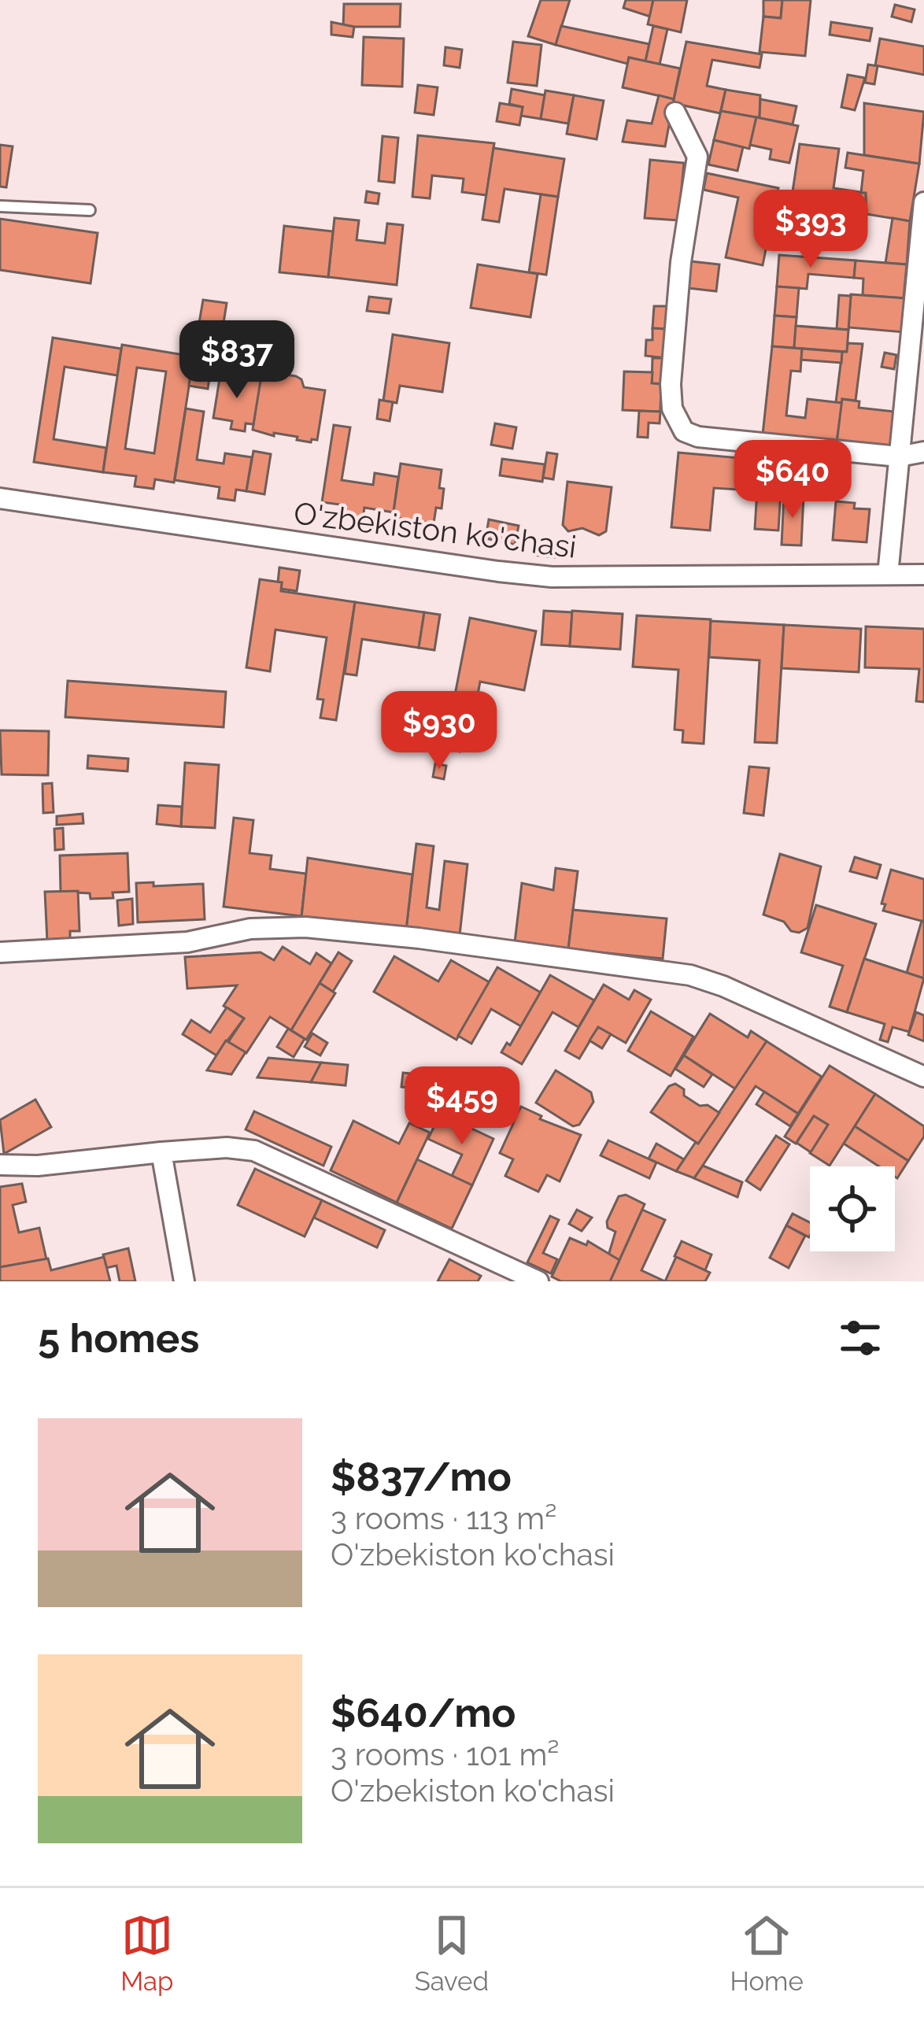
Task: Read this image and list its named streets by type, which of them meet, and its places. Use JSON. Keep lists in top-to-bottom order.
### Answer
{
  "streets": {
    "street": ["O'zbekiston ko'chasi"]
  },
  "page": {
    "price": [
      "$393",
      "$837",
      "$640",
      "$930",
      "$459"
    ],
    "heading": "5 homes",
    "list": [
      {
        "name": "$837/mo",
        "note": "3 rooms · 113 m² · O'zbekiston ko'chasi"
      },
      {
        "name": "$640/mo",
        "note": "3 rooms · 101 m² · O'zbekiston ko'chasi"
      }
    ],
    "tabs": ["Map", "Saved", "Home"]
  }
}
